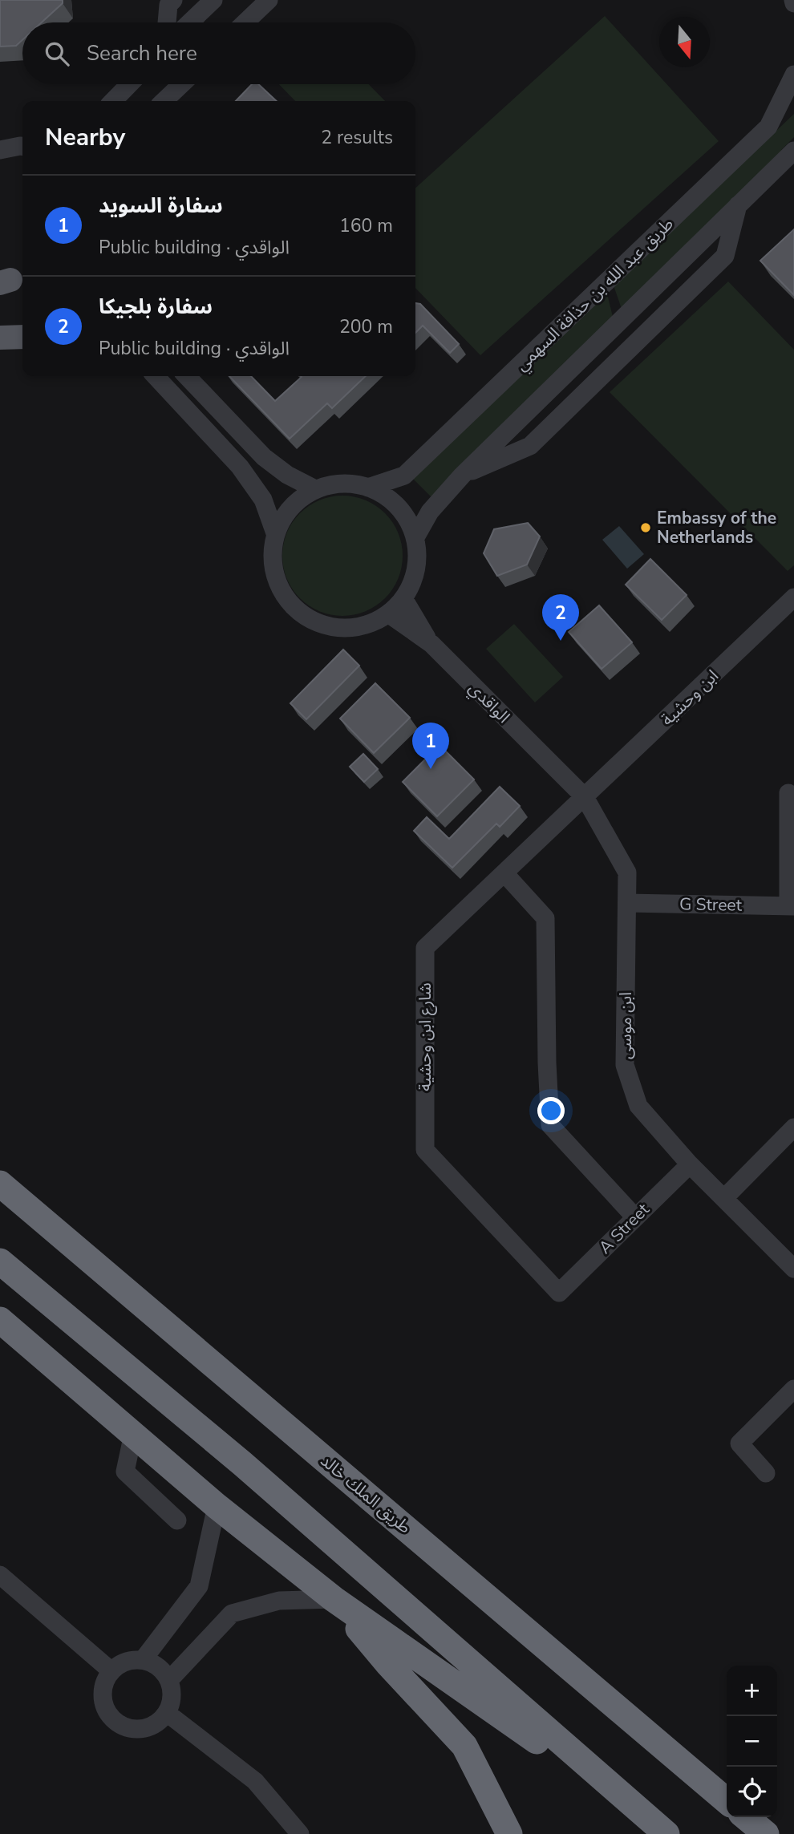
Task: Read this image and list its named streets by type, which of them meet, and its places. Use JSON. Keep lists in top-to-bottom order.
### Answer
{
  "streets": {
    "highway": ["طريق الملك خالد"],
    "street": [
      "طريق عبد الله بن حذافة السهمي",
      "ابن وحشية",
      "الواقدي",
      "G Street",
      "ابن موسى",
      "شارع ابن وحشية",
      "A Street"
    ]
  },
  "crossings": [
    ["طريق عبد الله بن حذافة السهمي", "الواقدي"],
    ["ابن وحشية", "الواقدي"],
    ["ابن وحشية", "ابن موسى"],
    ["ابن وحشية", "شارع ابن وحشية"],
    ["الواقدي", "ابن موسى"],
    ["الواقدي", "شارع ابن وحشية"],
    ["G Street", "ابن موسى"],
    ["ابن موسى", "شارع ابن وحشية"],
    ["ابن موسى", "A Street"],
    ["شارع ابن وحشية", "A Street"]
  ],
  "places": ["Embassy of the Netherlands"],
  "north": "bottom",
  "page": {
    "search": "Search here",
    "heading": ["Nearby", "2 results"],
    "list": [
      {
        "mark": "1",
        "name": "سفارة السويد",
        "note": "Public building · الواقدي",
        "value": "160 m"
      },
      {
        "mark": "2",
        "name": "سفارة بلجيكا",
        "note": "Public building · الواقدي",
        "value": "200 m"
      }
    ],
    "pins": ["2", "1"],
    "map_buttons": ["+", "−"]
  }
}
